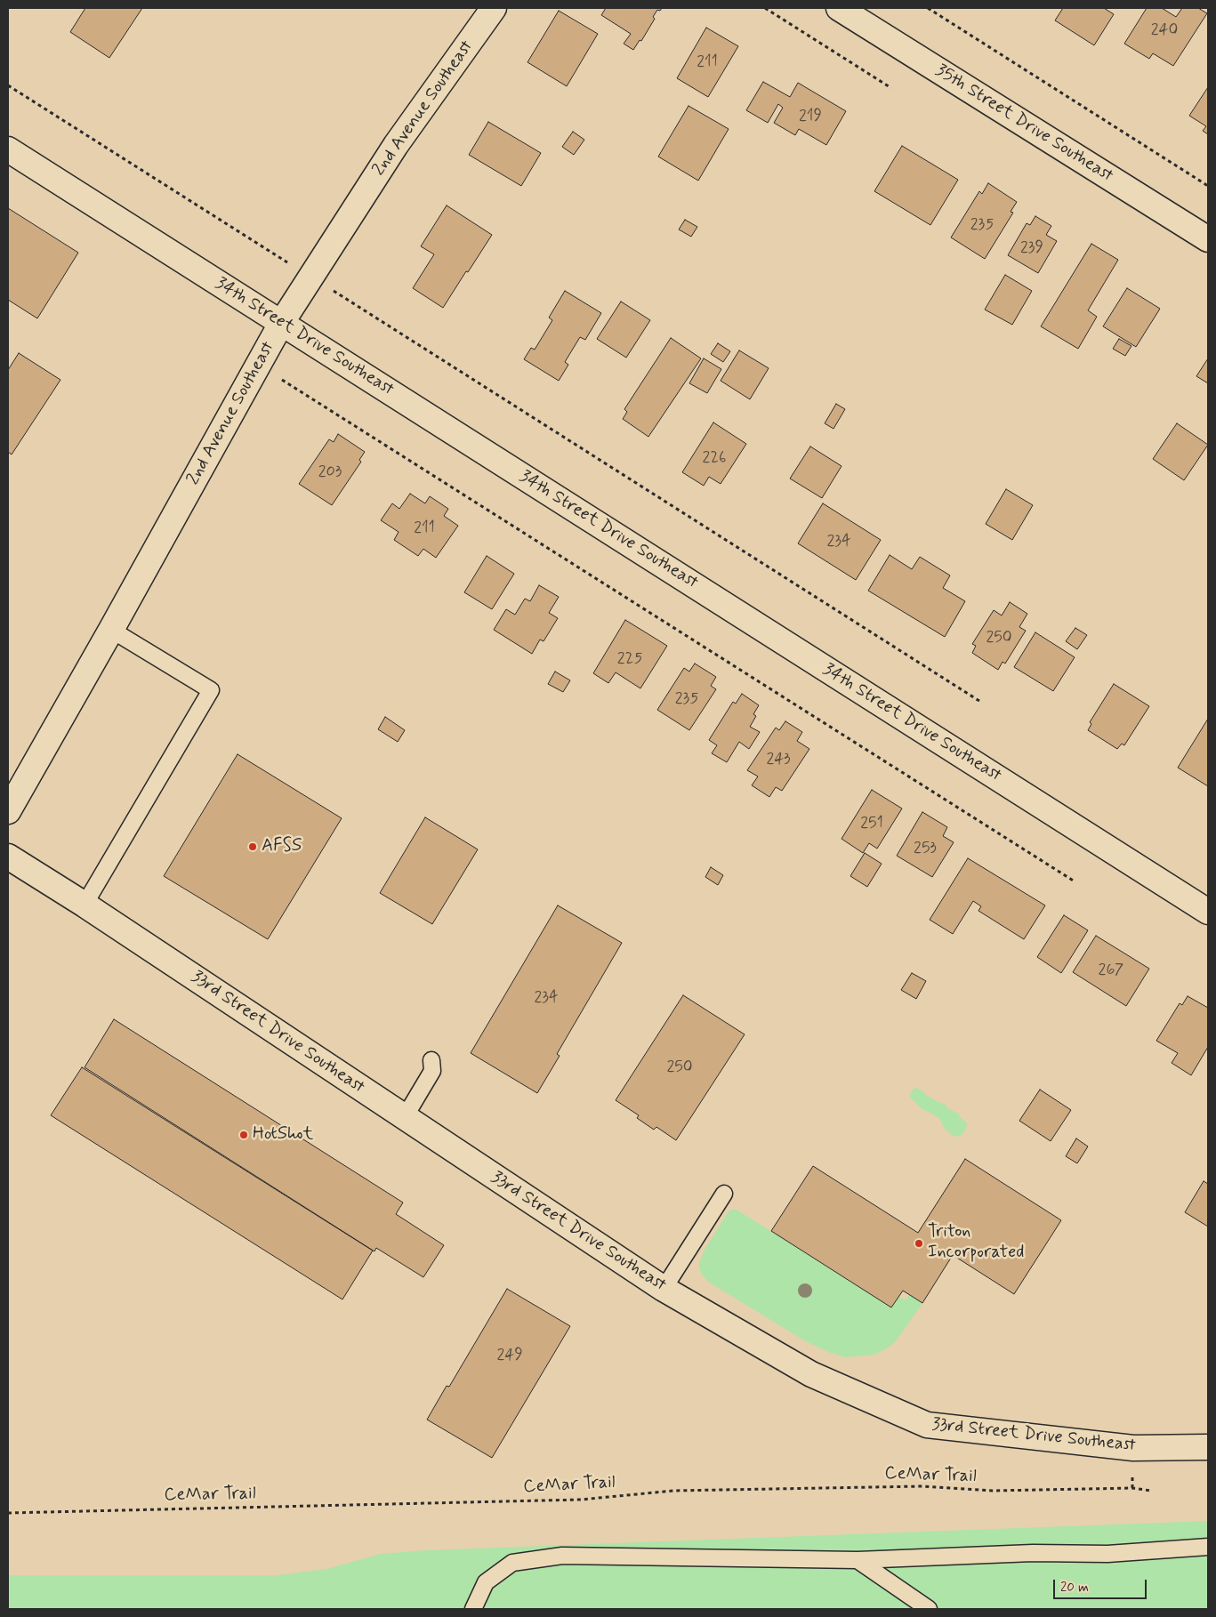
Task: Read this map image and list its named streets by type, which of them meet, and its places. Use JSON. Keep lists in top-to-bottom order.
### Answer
{
  "streets": {
    "street": [
      "2nd Avenue Southeast",
      "35th Street Drive Southeast",
      "34th Street Drive Southeast",
      "33rd Street Drive Southeast"
    ],
    "path": ["CeMar Trail"]
  },
  "crossings": [
    ["2nd Avenue Southeast", "34th Street Drive Southeast"]
  ],
  "places": ["AFSS", "HotShot", "Triton Incorporated"],
  "house_numbers": [
    "240",
    "211",
    "219",
    "235",
    "239",
    "226",
    "203",
    "211",
    "234",
    "250",
    "225",
    "235",
    "243",
    "251",
    "253",
    "267",
    "234",
    "250",
    "249"
  ],
  "scale_bar": "20 m"
}
